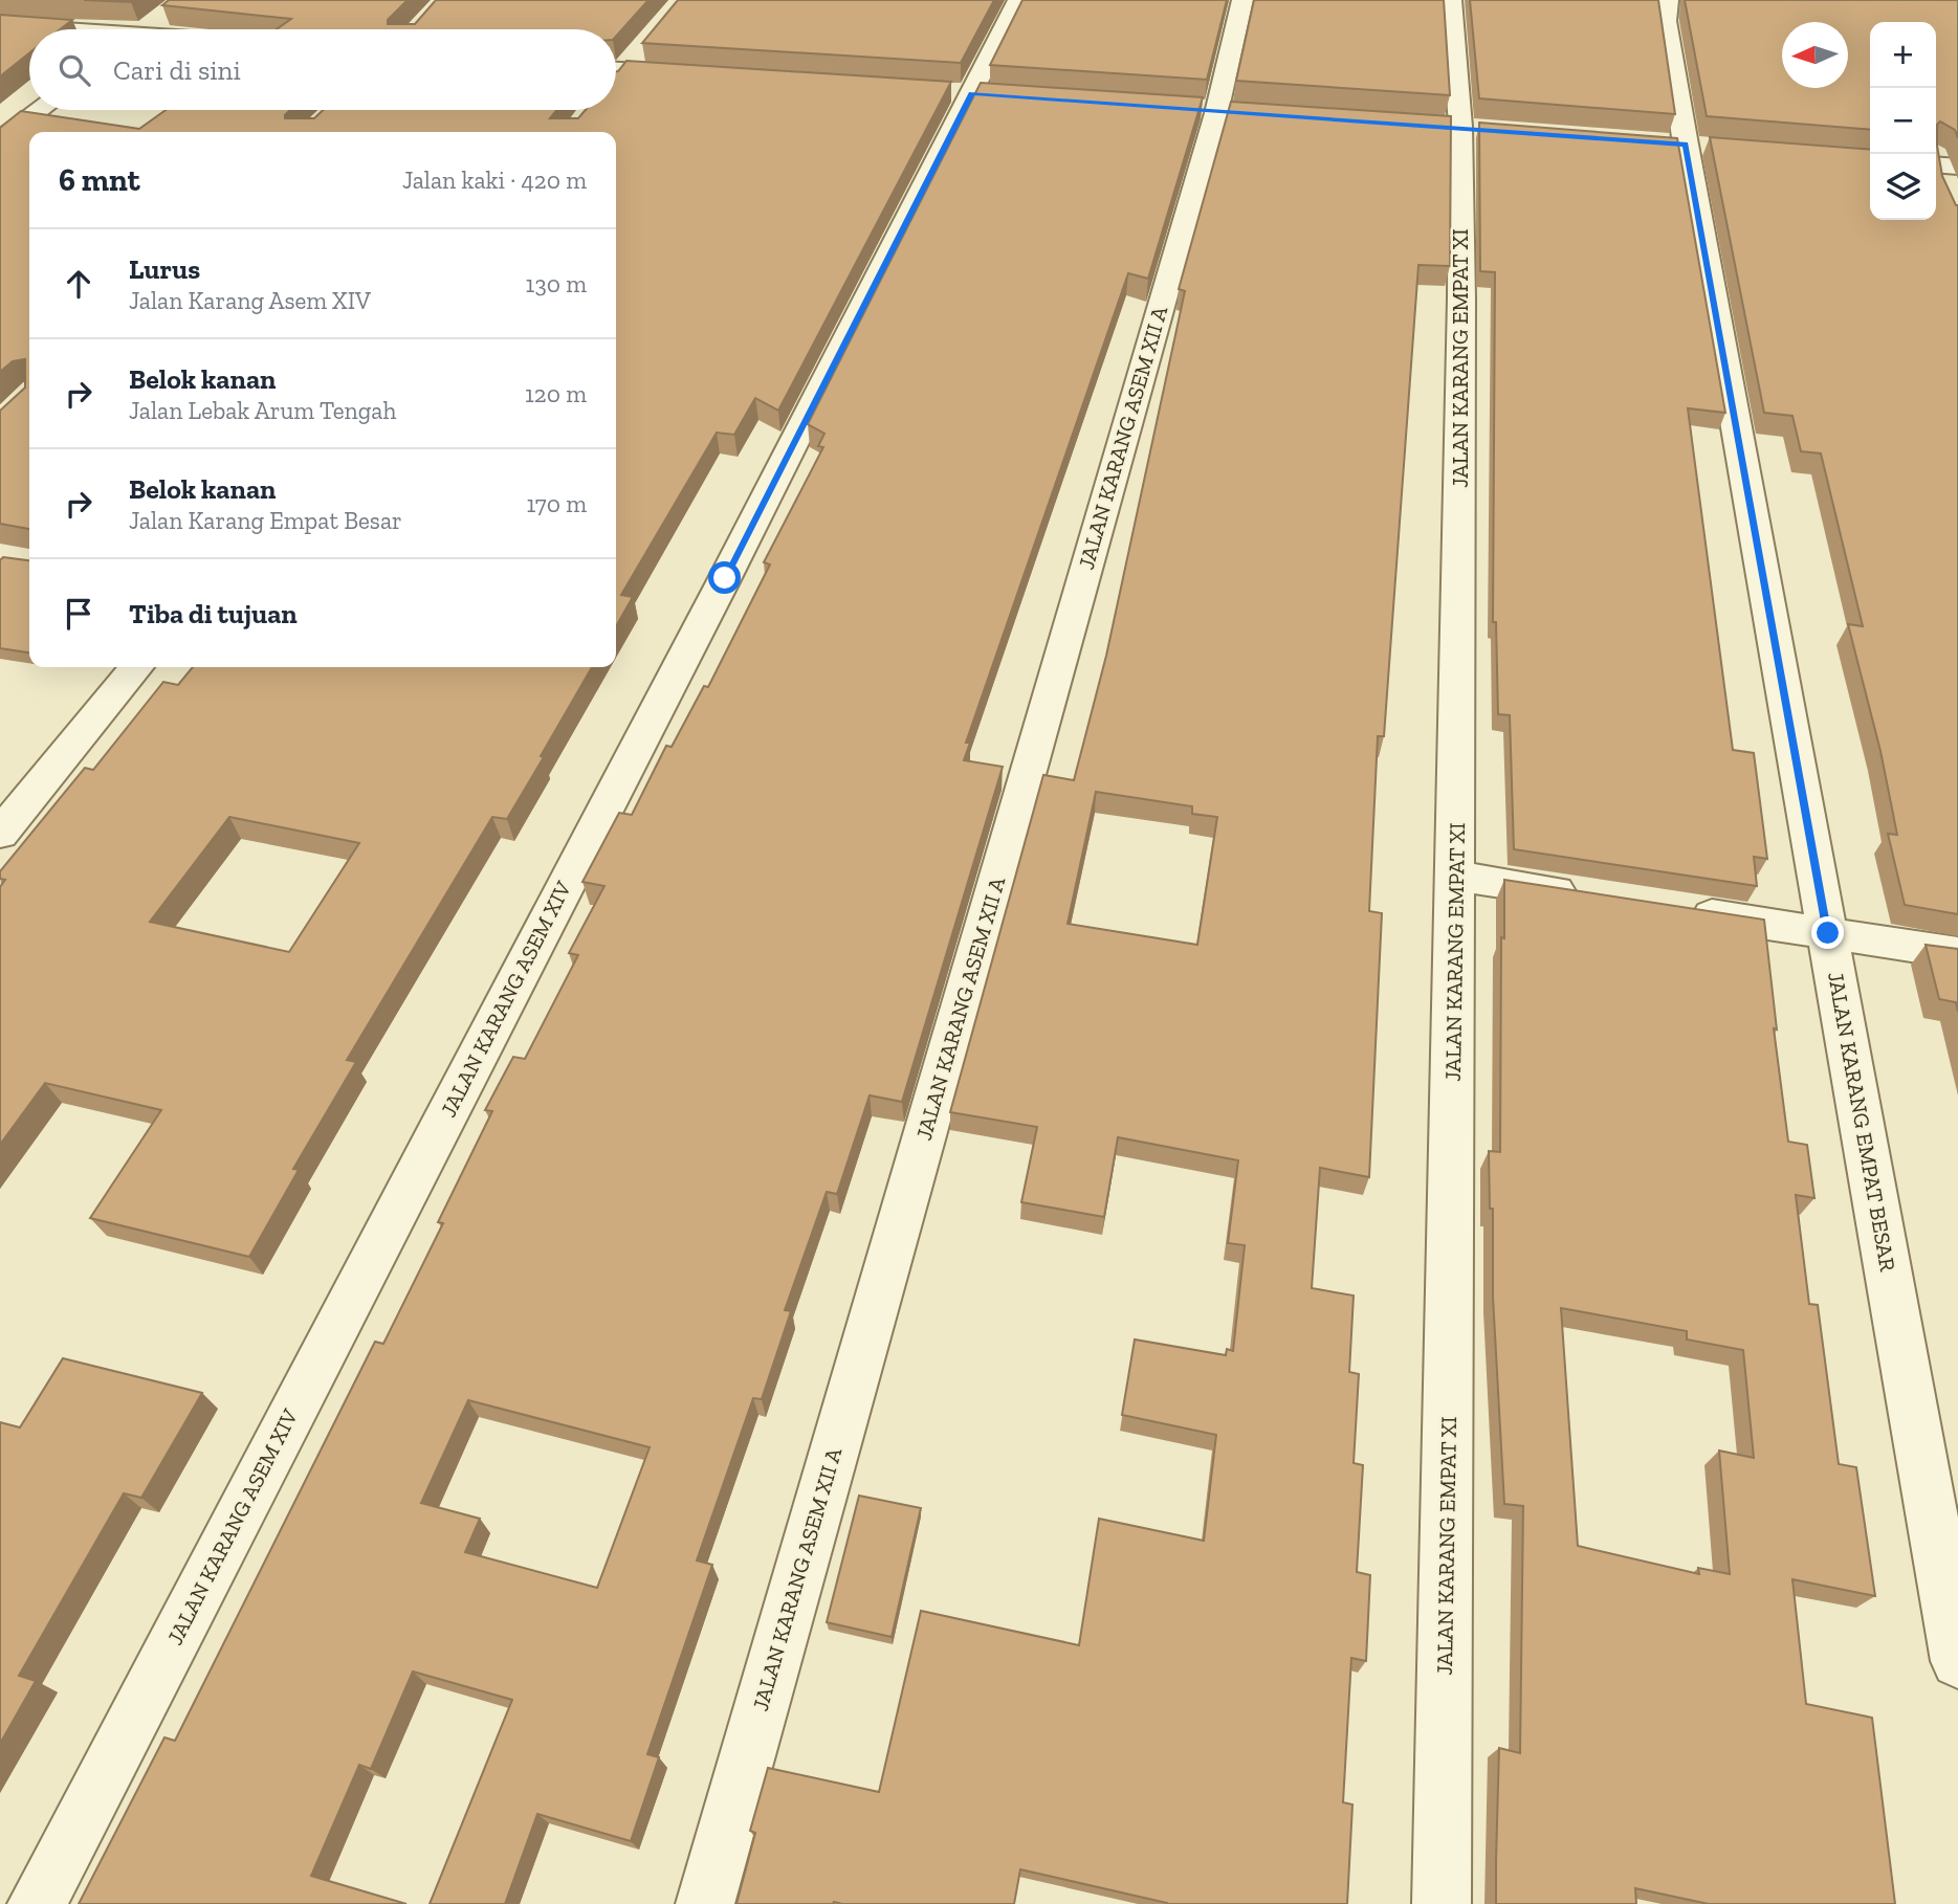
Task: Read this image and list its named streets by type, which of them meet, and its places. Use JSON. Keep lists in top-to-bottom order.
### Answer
{
  "streets": {
    "street": [
      "JALAN KARANG EMPAT XI",
      "JALAN KARANG ASEM XII A",
      "JALAN KARANG ASEM XIV",
      "JALAN KARANG EMPAT BESAR"
    ]
  },
  "north": "left",
  "page": {
    "map_buttons": ["+", "−"],
    "search": "Cari di sini",
    "heading": ["6 mnt", "Jalan kaki · 420 m"],
    "list": [
      ["Lurus", "Jalan Karang Asem XIV", "130 m"],
      ["Belok kanan", "Jalan Lebak Arum Tengah", "120 m"],
      ["Belok kanan", "Jalan Karang Empat Besar", "170 m"],
      "Tiba di tujuan"
    ]
  }
}
